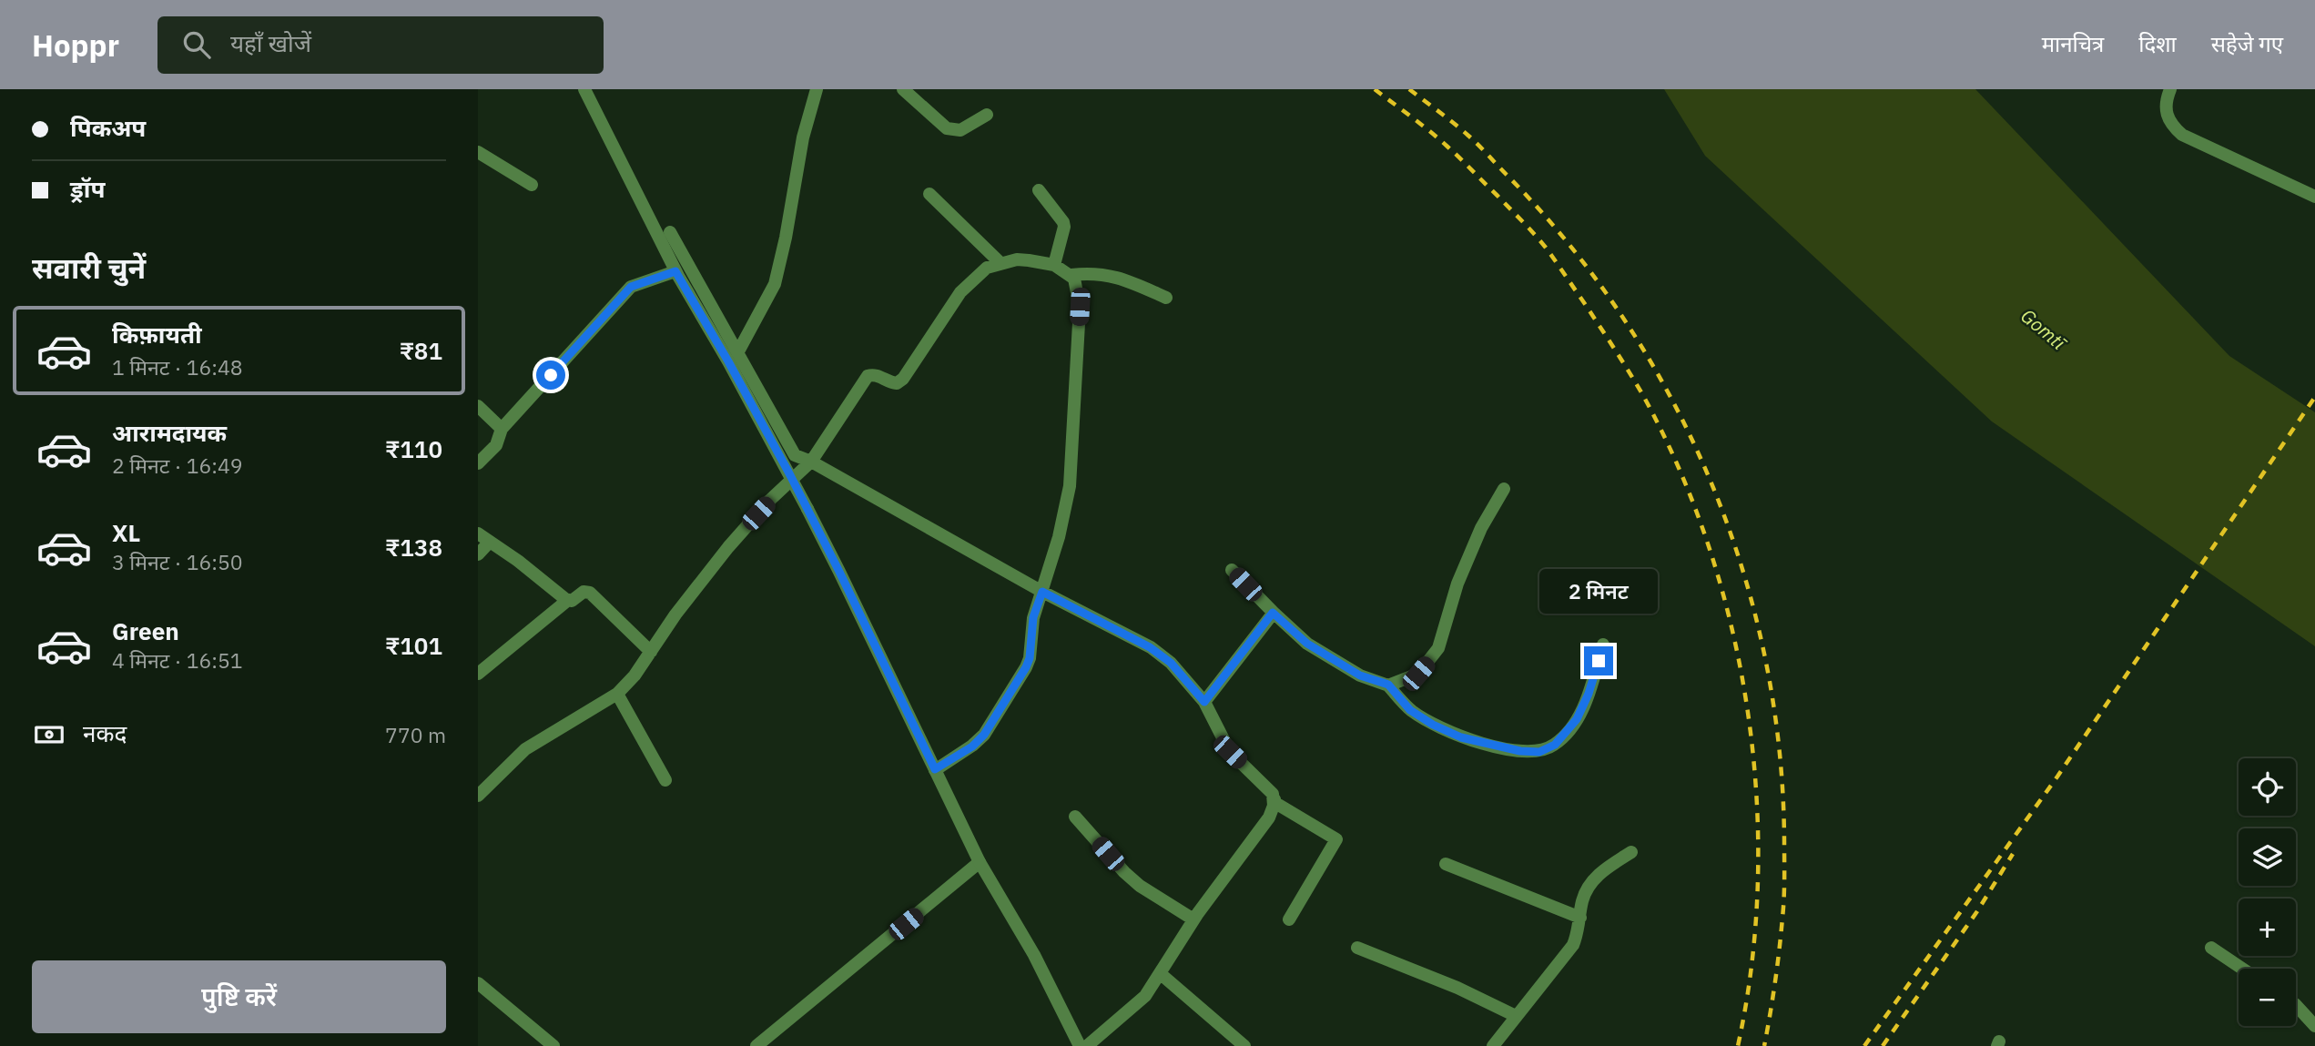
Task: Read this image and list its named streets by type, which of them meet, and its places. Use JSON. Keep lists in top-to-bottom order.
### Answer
{
  "water": ["Gomtī"],
  "page": {
    "header": "Hoppr",
    "search": "यहाँ खोजें",
    "nav": ["मानचित्र", "दिशा", "सहेजे गए"],
    "banner": ["पिकअप", "ड्रॉप"],
    "heading": "सवारी चुनें",
    "list": [
      {
        "name": "किफ़ायती",
        "note": "1 मिनट · 16:48",
        "value": "₹81"
      },
      {
        "name": "आरामदायक",
        "note": "2 मिनट · 16:49",
        "value": "₹110"
      },
      {
        "name": "XL",
        "note": "3 मिनट · 16:50",
        "value": "₹138"
      },
      {
        "name": "Green",
        "note": "4 मिनट · 16:51",
        "value": "₹101"
      }
    ],
    "bubble": "2 मिनट",
    "pay": ["नकद", "770 m"],
    "map_buttons": ["+", "−"],
    "buttons": "पुष्टि करें"
  }
}
